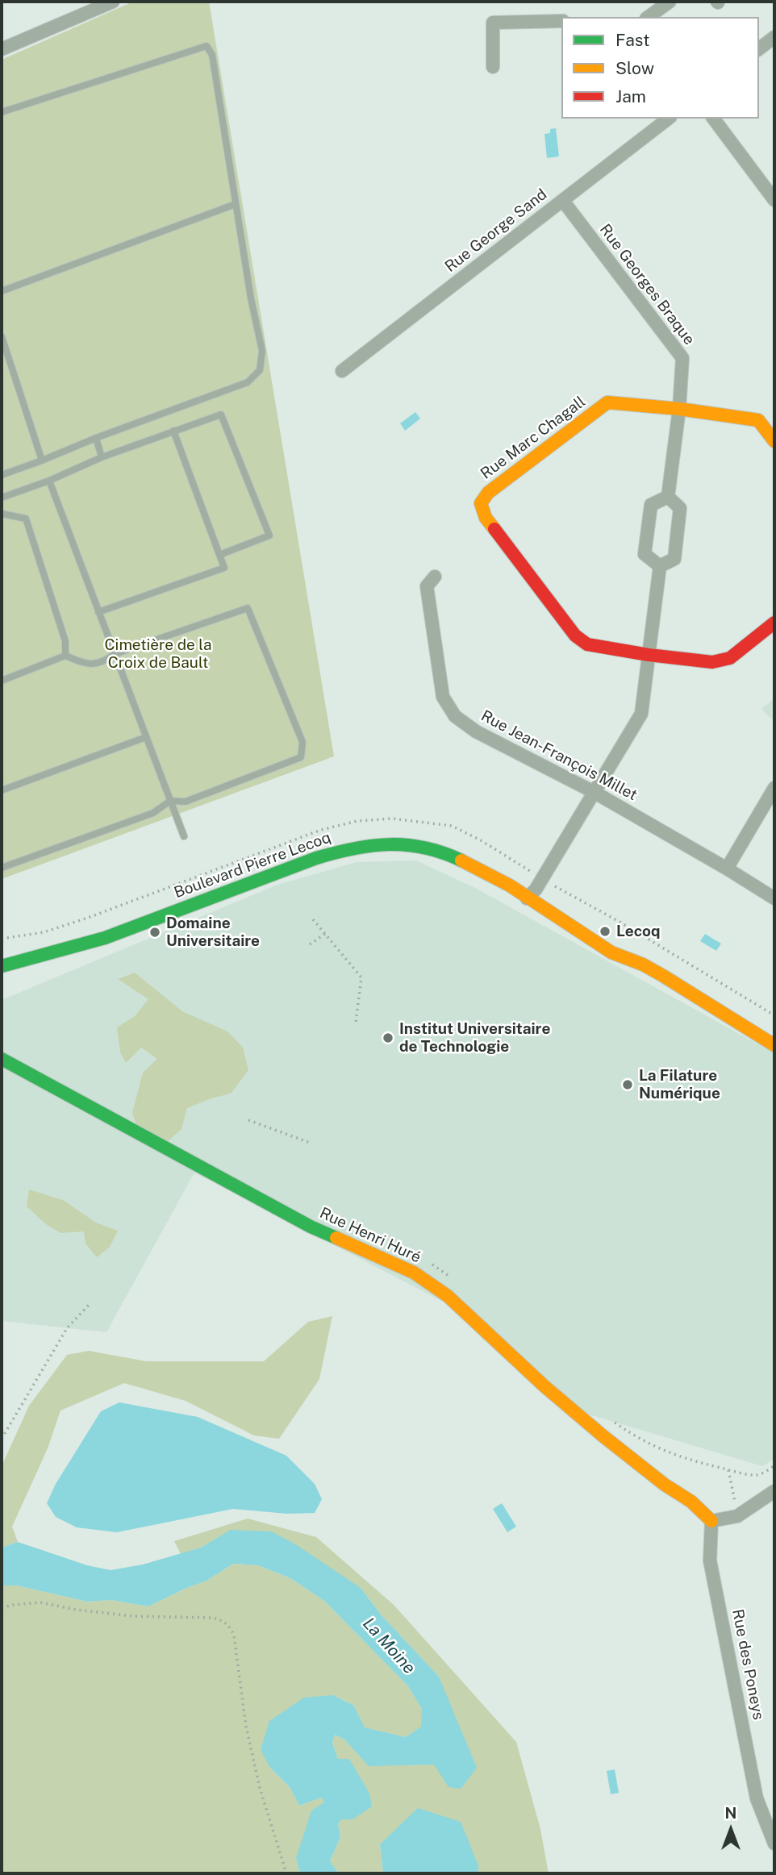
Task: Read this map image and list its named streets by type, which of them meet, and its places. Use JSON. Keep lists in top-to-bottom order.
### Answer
{
  "streets": {
    "street": [
      "Rue George Sand",
      "Rue Georges Braque",
      "Rue Marc Chagall",
      "Rue Jean-François Millet",
      "Boulevard Pierre Lecoq",
      "Rue Henri Huré",
      "Rue des Poneys"
    ]
  },
  "crossings": [
    ["Rue George Sand", "Rue Georges Braque"],
    ["Rue Georges Braque", "Rue Marc Chagall"],
    ["Rue Henri Huré", "Rue des Poneys"]
  ],
  "water": ["La Moine"],
  "parks": ["Cimetière de la Croix de Bault"],
  "places": [
    "Lecoq",
    "Domaine Universitaire",
    "Institut Universitaire de Technologie",
    "La Filature Numérique"
  ],
  "legend": ["Fast", "Slow", "Jam"],
  "north": "top"
}
